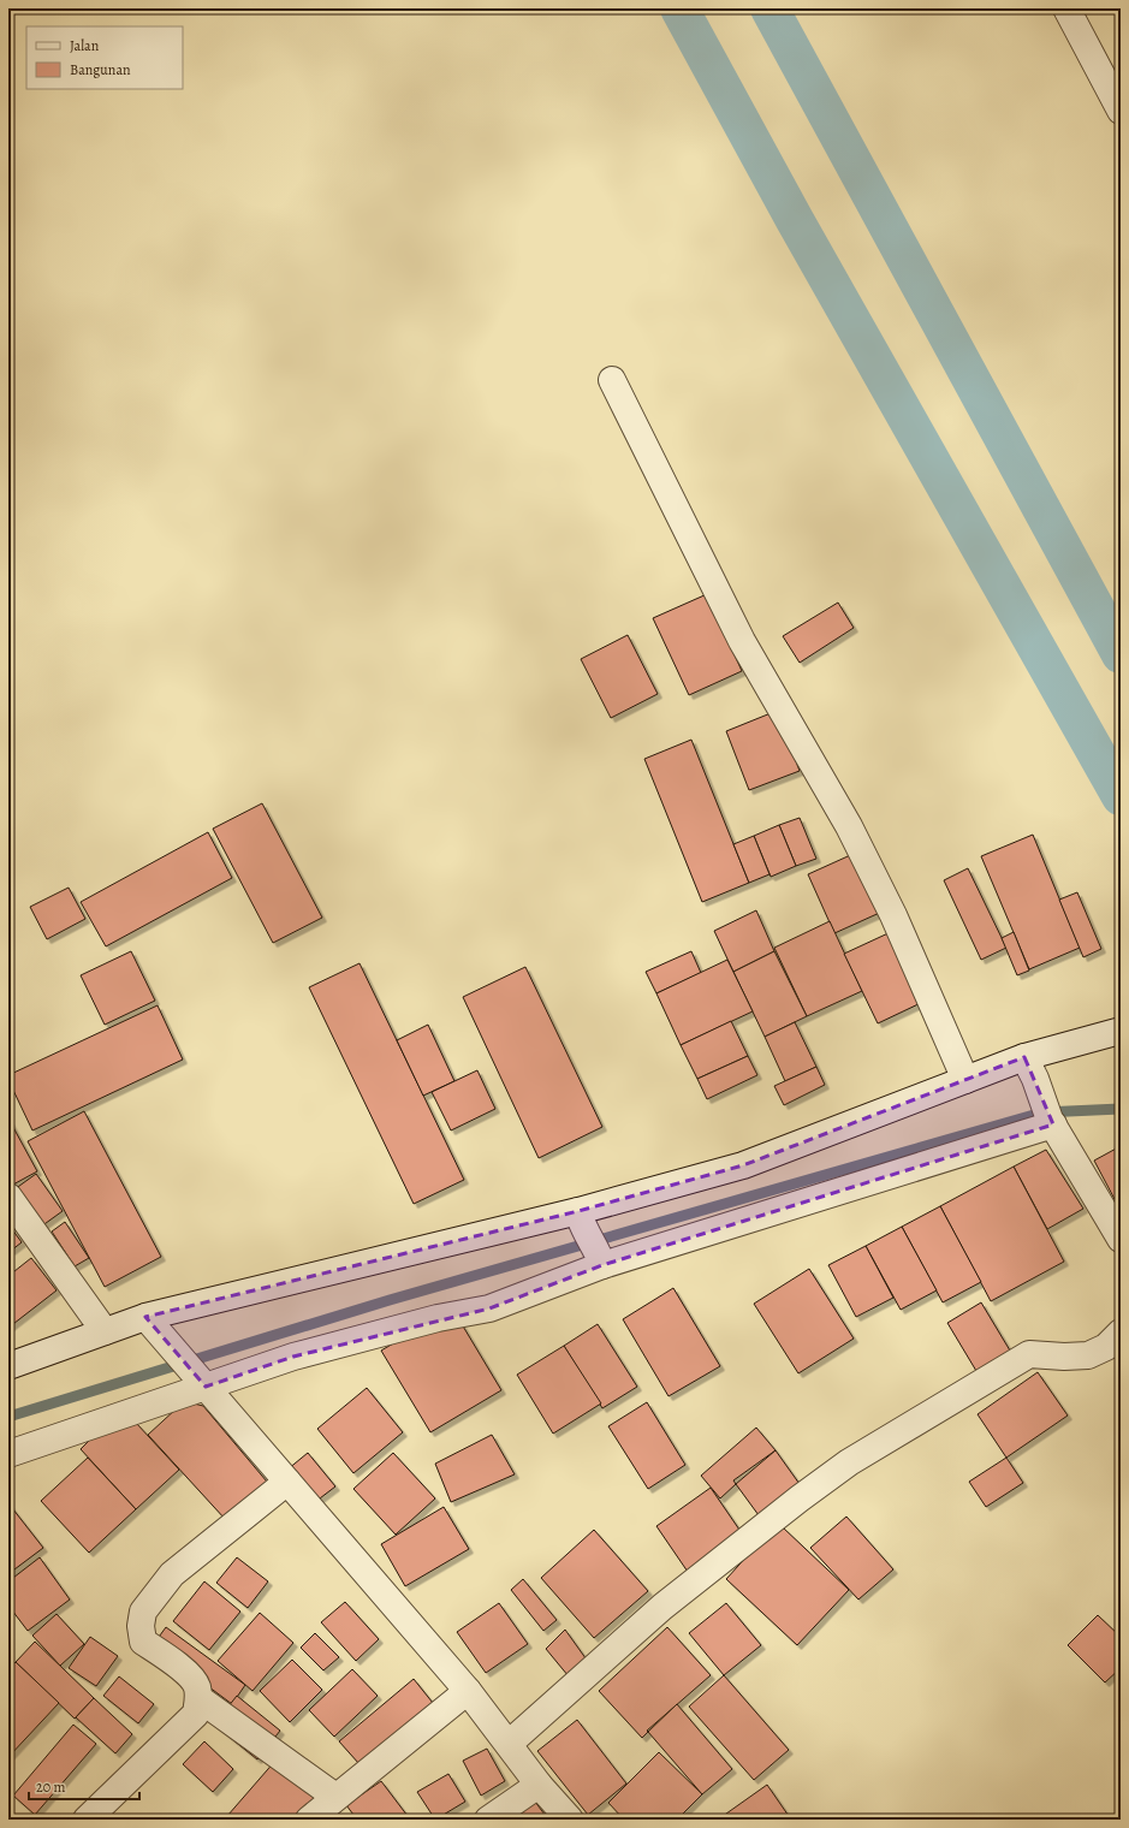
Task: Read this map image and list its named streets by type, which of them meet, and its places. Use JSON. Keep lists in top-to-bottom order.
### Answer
{
  "legend": ["Jalan", "Bangunan"],
  "scale_bar": "20 m"
}
